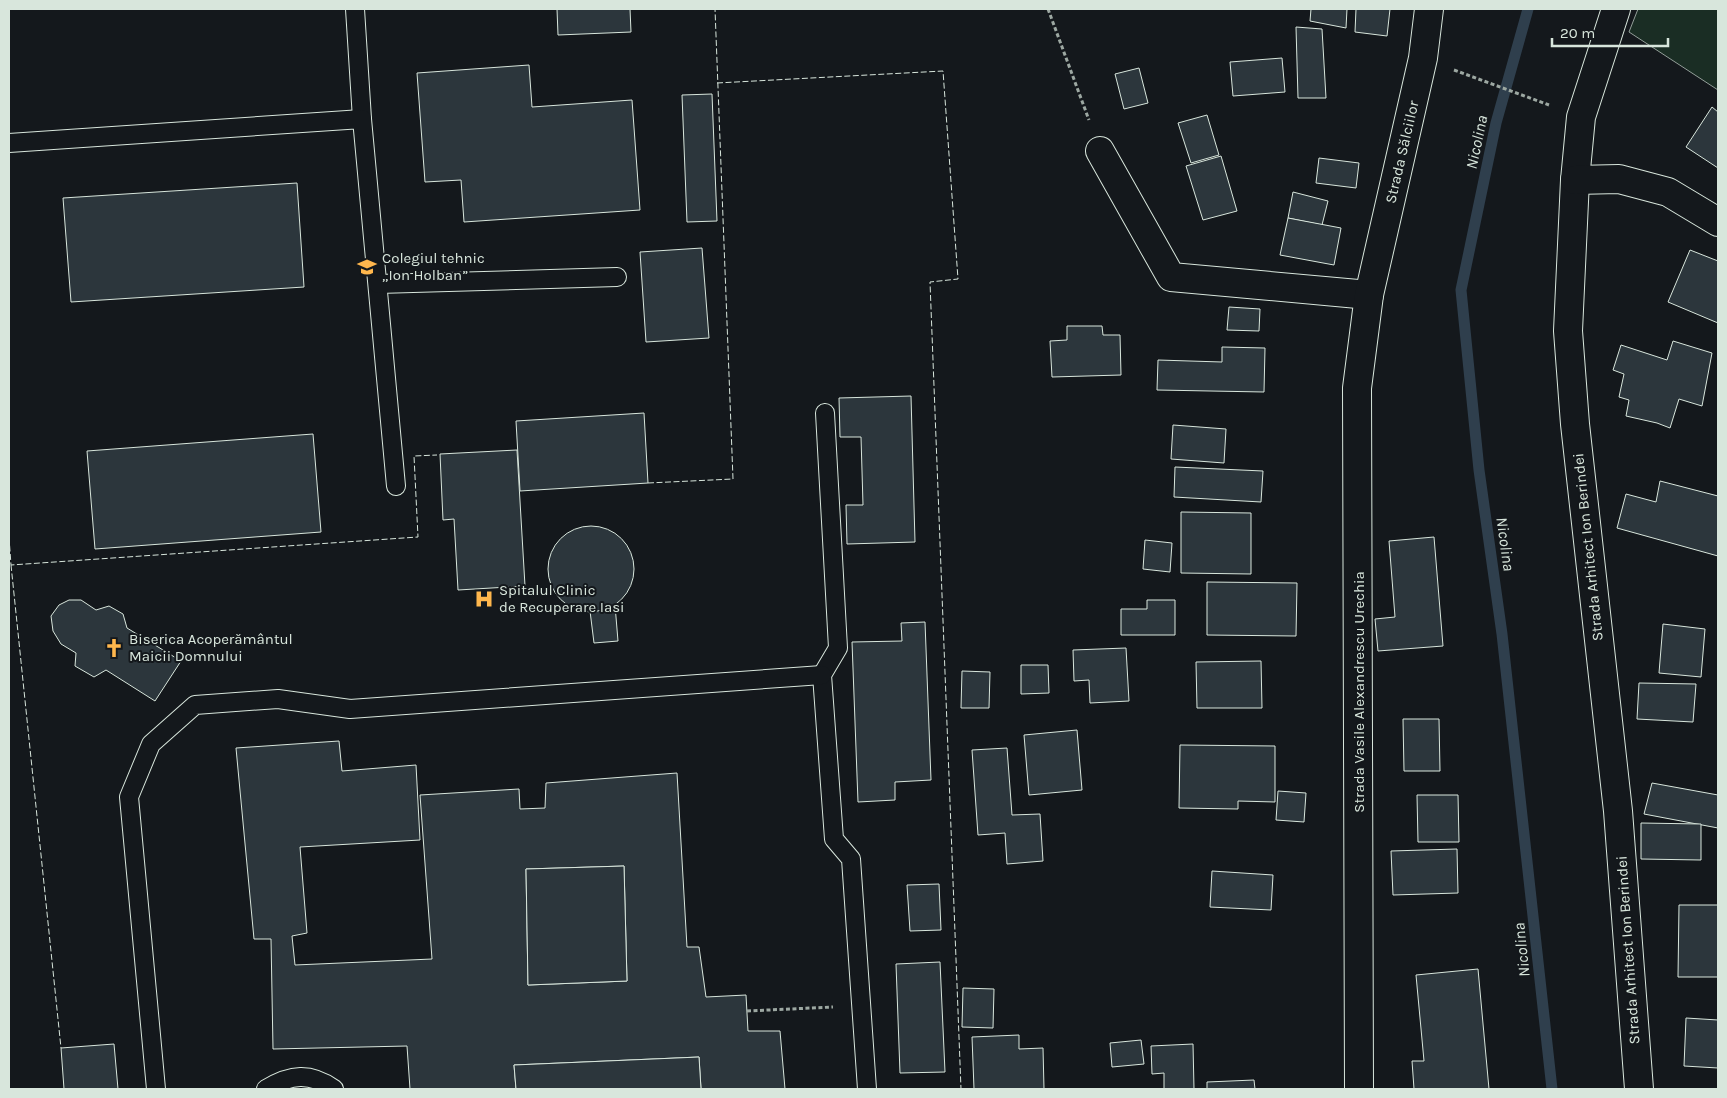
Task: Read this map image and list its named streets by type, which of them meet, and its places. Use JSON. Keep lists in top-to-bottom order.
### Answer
{
  "streets": {
    "street": ["Strada Sălciilor", "Strada Arhitect Ion Berindei", "Strada Vasile Alexandrescu Urechia"]
  },
  "crossings": [
    ["Strada Sălciilor", "Strada Vasile Alexandrescu Urechia"]
  ],
  "water": ["Nicolina"],
  "places": {
    "school or university": ["Colegiul tehnic „Ion Holban”"],
    "hospital": ["Spitalul Clinic de Recuperare Iasi"],
    "church": ["Biserica Acoperământul Maicii Domnului"]
  },
  "scale_bar": "20 m"
}
